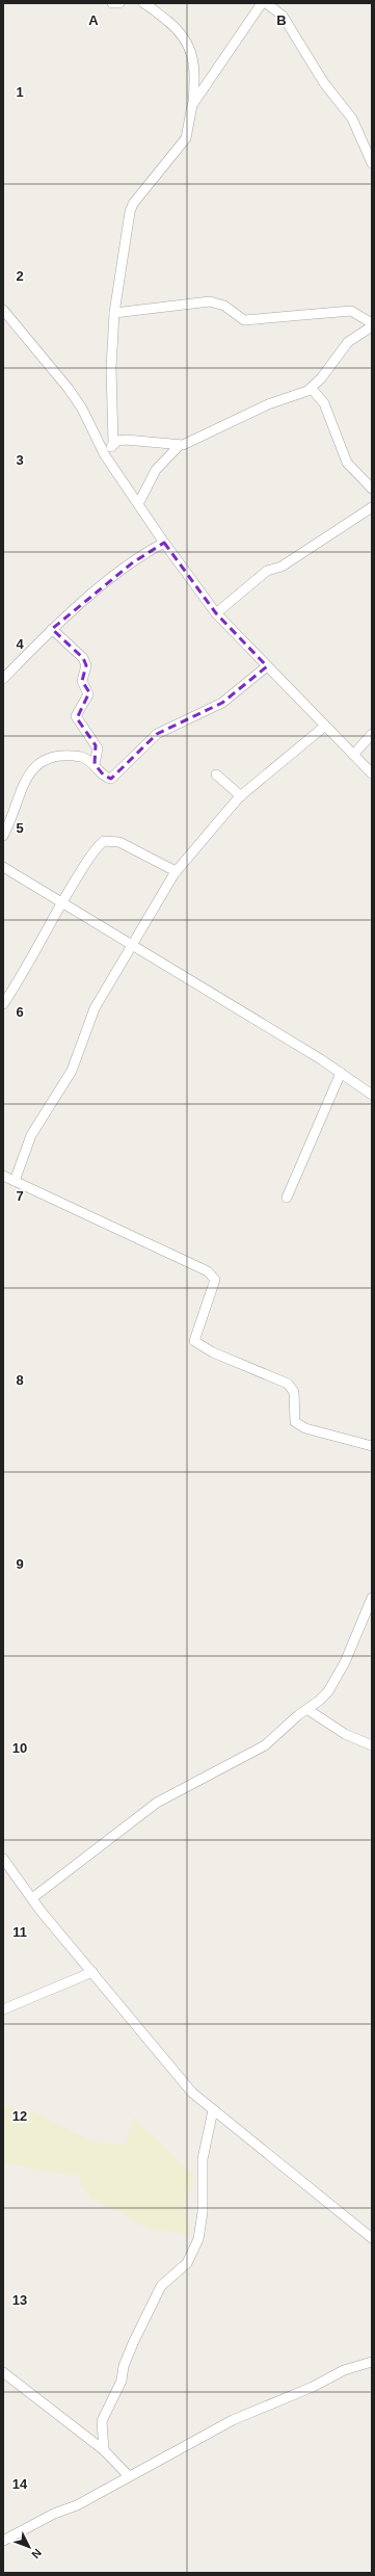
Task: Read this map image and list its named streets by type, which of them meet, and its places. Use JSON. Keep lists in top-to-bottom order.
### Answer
{
  "north": "bottom right",
  "grid": {
    "columns": ["A", "B"],
    "rows": [
      "1",
      "2",
      "3",
      "4",
      "5",
      "6",
      "7",
      "8",
      "9",
      "10",
      "11",
      "12",
      "13",
      "14"
    ]
  }
}
